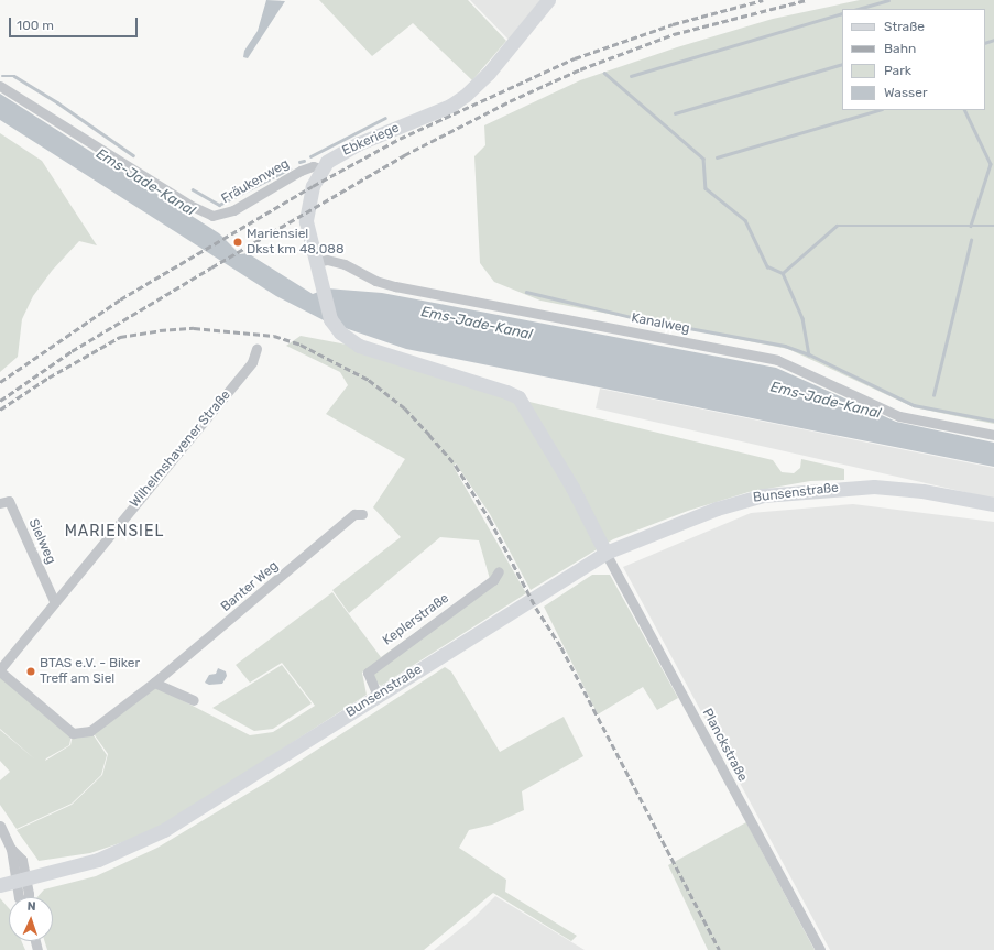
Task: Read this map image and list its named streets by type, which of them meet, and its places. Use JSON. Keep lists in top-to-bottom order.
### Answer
{
  "streets": {
    "street": [
      "Ebkeriege",
      "Fräukenweg",
      "Kanalweg",
      "Wilhelmshavener Straße",
      "Bunsenstraße",
      "Sielweg",
      "Banter Weg",
      "Keplerstraße",
      "Planckstraße"
    ]
  },
  "crossings": [
    ["Ebkeriege", "Fräukenweg"],
    ["Ebkeriege", "Kanalweg"],
    ["Ebkeriege", "Bunsenstraße"],
    ["Ebkeriege", "Planckstraße"],
    ["Wilhelmshavener Straße", "Sielweg"],
    ["Wilhelmshavener Straße", "Banter Weg"],
    ["Bunsenstraße", "Keplerstraße"],
    ["Bunsenstraße", "Planckstraße"]
  ],
  "districts": ["MARIENSIEL"],
  "water": ["Ems-Jade-Kanal"],
  "places": ["Mariensiel Dkst km 48,088", "BTAS e.V. - Biker Treff am Siel"],
  "legend": [
    "Straße",
    "Bahn",
    "Park",
    "Wasser"
  ],
  "scale_bar": "100 m",
  "north": "top"
}
